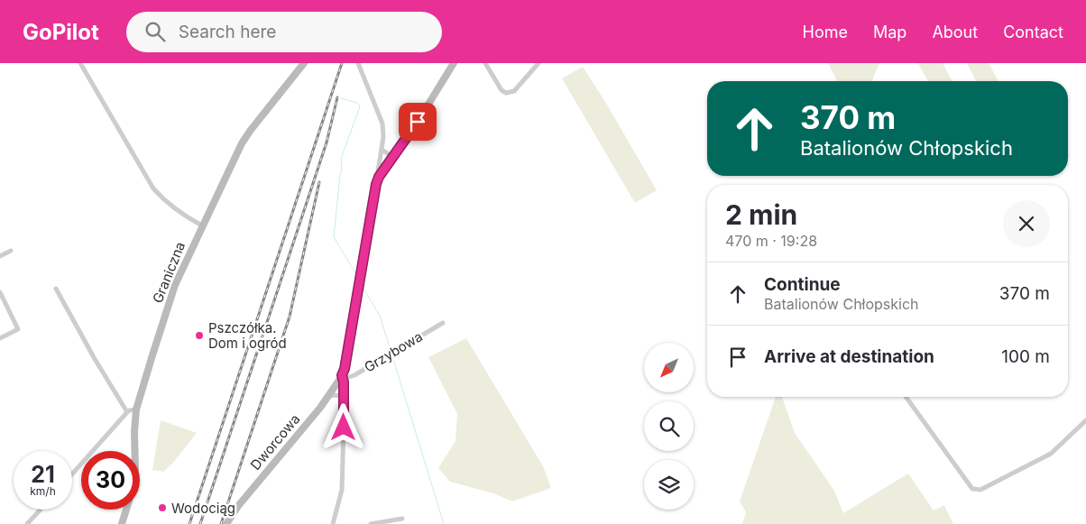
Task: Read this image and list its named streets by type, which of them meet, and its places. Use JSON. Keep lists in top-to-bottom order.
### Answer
{
  "streets": {
    "street": ["Graniczna", "Grzybowa", "Dworcowa"]
  },
  "crossings": [
    ["Grzybowa", "Dworcowa"]
  ],
  "places": ["Pszczółka. Dom i ogród", "Wodociąg"],
  "north": "bottom left",
  "page": {
    "header": "GoPilot",
    "search": "Search here",
    "nav": [
      "Home",
      "Map",
      "About",
      "Contact"
    ],
    "turn": ["370 m", "Batalionów Chłopskich"],
    "heading": ["2 min", "470 m · 19:28"],
    "list": [
      {
        "name": "Continue",
        "note": "Batalionów Chłopskich",
        "value": "370 m"
      },
      {
        "name": "Arrive at destination",
        "value": "100 m"
      }
    ],
    "speed": "21 km/h",
    "limit": "30"
  }
}
